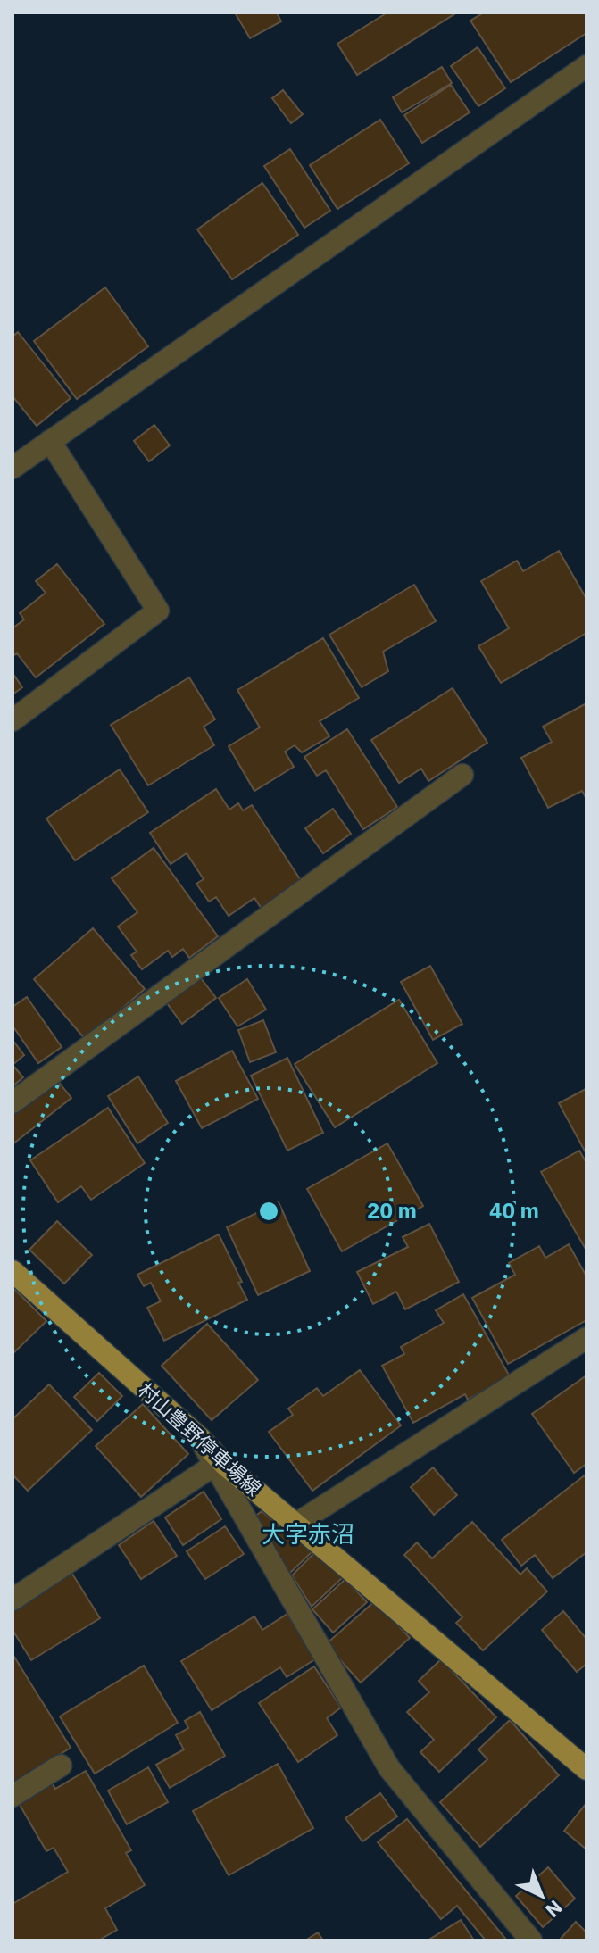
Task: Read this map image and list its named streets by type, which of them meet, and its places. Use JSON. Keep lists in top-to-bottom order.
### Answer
{
  "streets": {
    "main road": ["村山豊野停車場線"]
  },
  "districts": ["大字赤沼"],
  "north": "bottom right",
  "rings": ["20 m", "40 m"]
}
